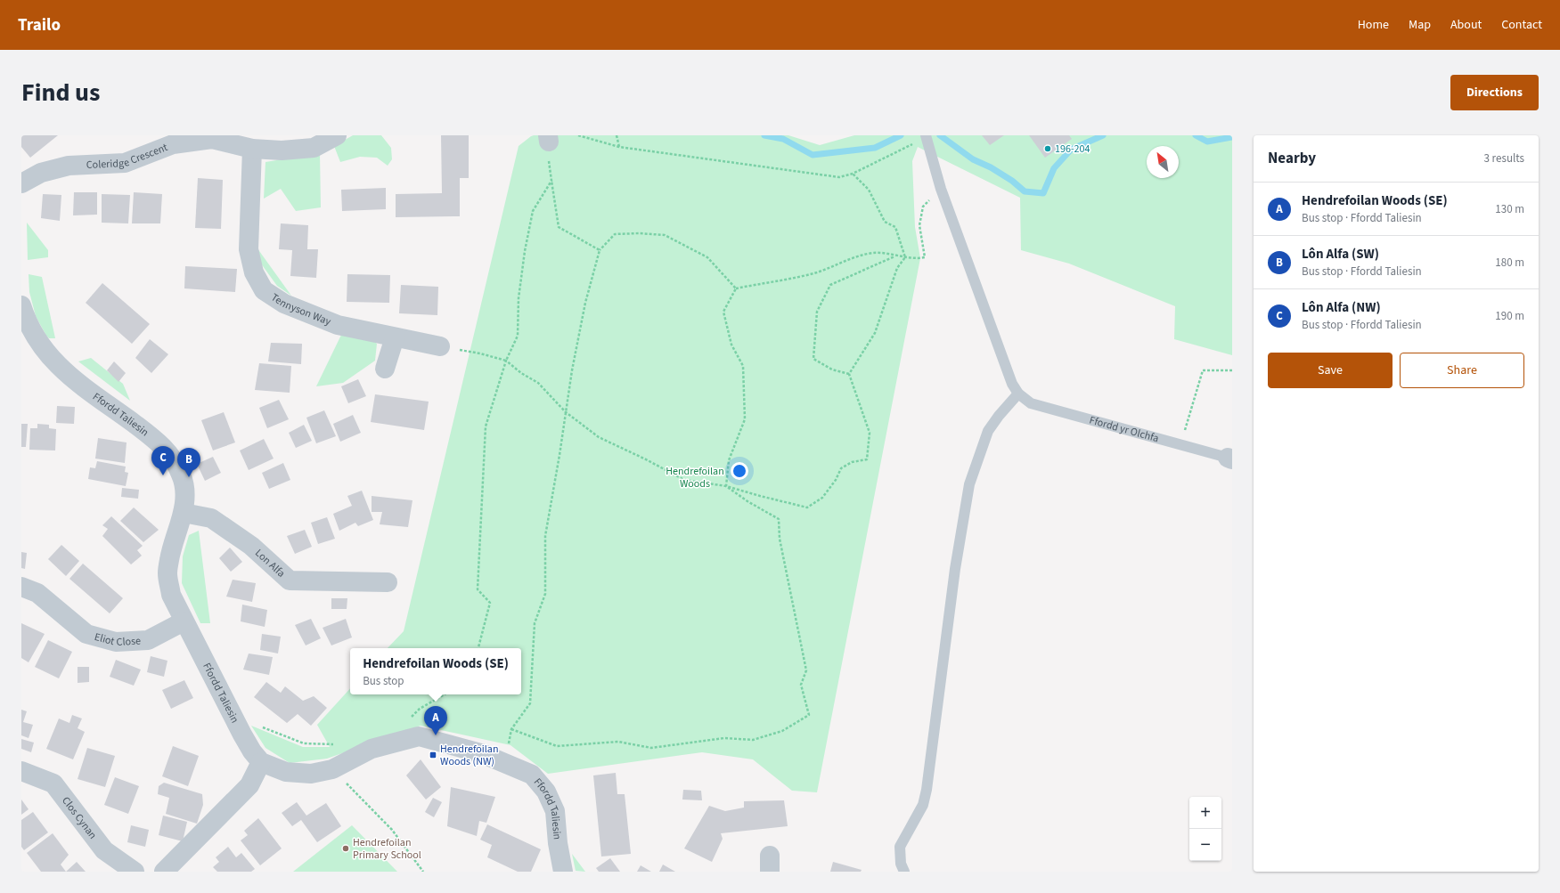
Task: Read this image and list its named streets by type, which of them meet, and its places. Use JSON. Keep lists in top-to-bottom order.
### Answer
{
  "streets": {
    "street": [
      "Coleridge Crescent",
      "Tennyson Way",
      "Ffordd Taliesin",
      "Lon Alfa",
      "Eliot Close",
      "Clos Cynan"
    ],
    "lane": ["Ffordd yr Olchfa"]
  },
  "crossings": [
    ["Coleridge Crescent", "Tennyson Way"],
    ["Ffordd Taliesin", "Lon Alfa"],
    ["Ffordd Taliesin", "Eliot Close"]
  ],
  "parks": ["Hendrefoilan Woods"],
  "places": {
    "other": ["196-204", "Hendrefoilan Primary School"],
    "transit": ["Hendrefoilan Woods (NW)"]
  },
  "north": "top left",
  "page": {
    "header": "Trailo",
    "nav": [
      "Home",
      "Map",
      "About",
      "Contact"
    ],
    "title": "Find us",
    "buttons": [
      "Directions",
      ["Save", "Share"]
    ],
    "heading": ["Nearby", "3 results"],
    "list": [
      {
        "mark": "A",
        "name": "Hendrefoilan Woods (SE)",
        "note": "Bus stop · Ffordd Taliesin",
        "value": "130 m"
      },
      {
        "mark": "B",
        "name": "Lôn Alfa (SW)",
        "note": "Bus stop · Ffordd Taliesin",
        "value": "180 m"
      },
      {
        "mark": "C",
        "name": "Lôn Alfa (NW)",
        "note": "Bus stop · Ffordd Taliesin",
        "value": "190 m"
      }
    ],
    "pins": ["C", "B", "A"],
    "popup": ["Hendrefoilan Woods (SE)", "Bus stop"],
    "map_buttons": ["+", "−"]
  }
}
